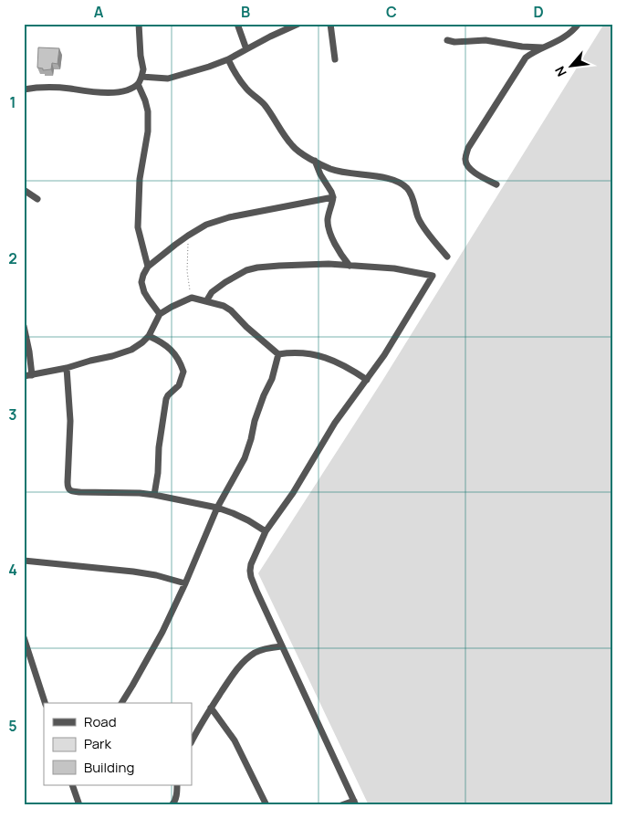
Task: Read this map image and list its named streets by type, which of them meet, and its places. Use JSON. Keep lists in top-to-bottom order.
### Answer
{
  "legend": ["Road", "Park", "Building"],
  "north": "bottom left",
  "grid": {
    "columns": [
      "A",
      "B",
      "C",
      "D"
    ],
    "rows": [
      "1",
      "2",
      "3",
      "4",
      "5"
    ]
  }
}
